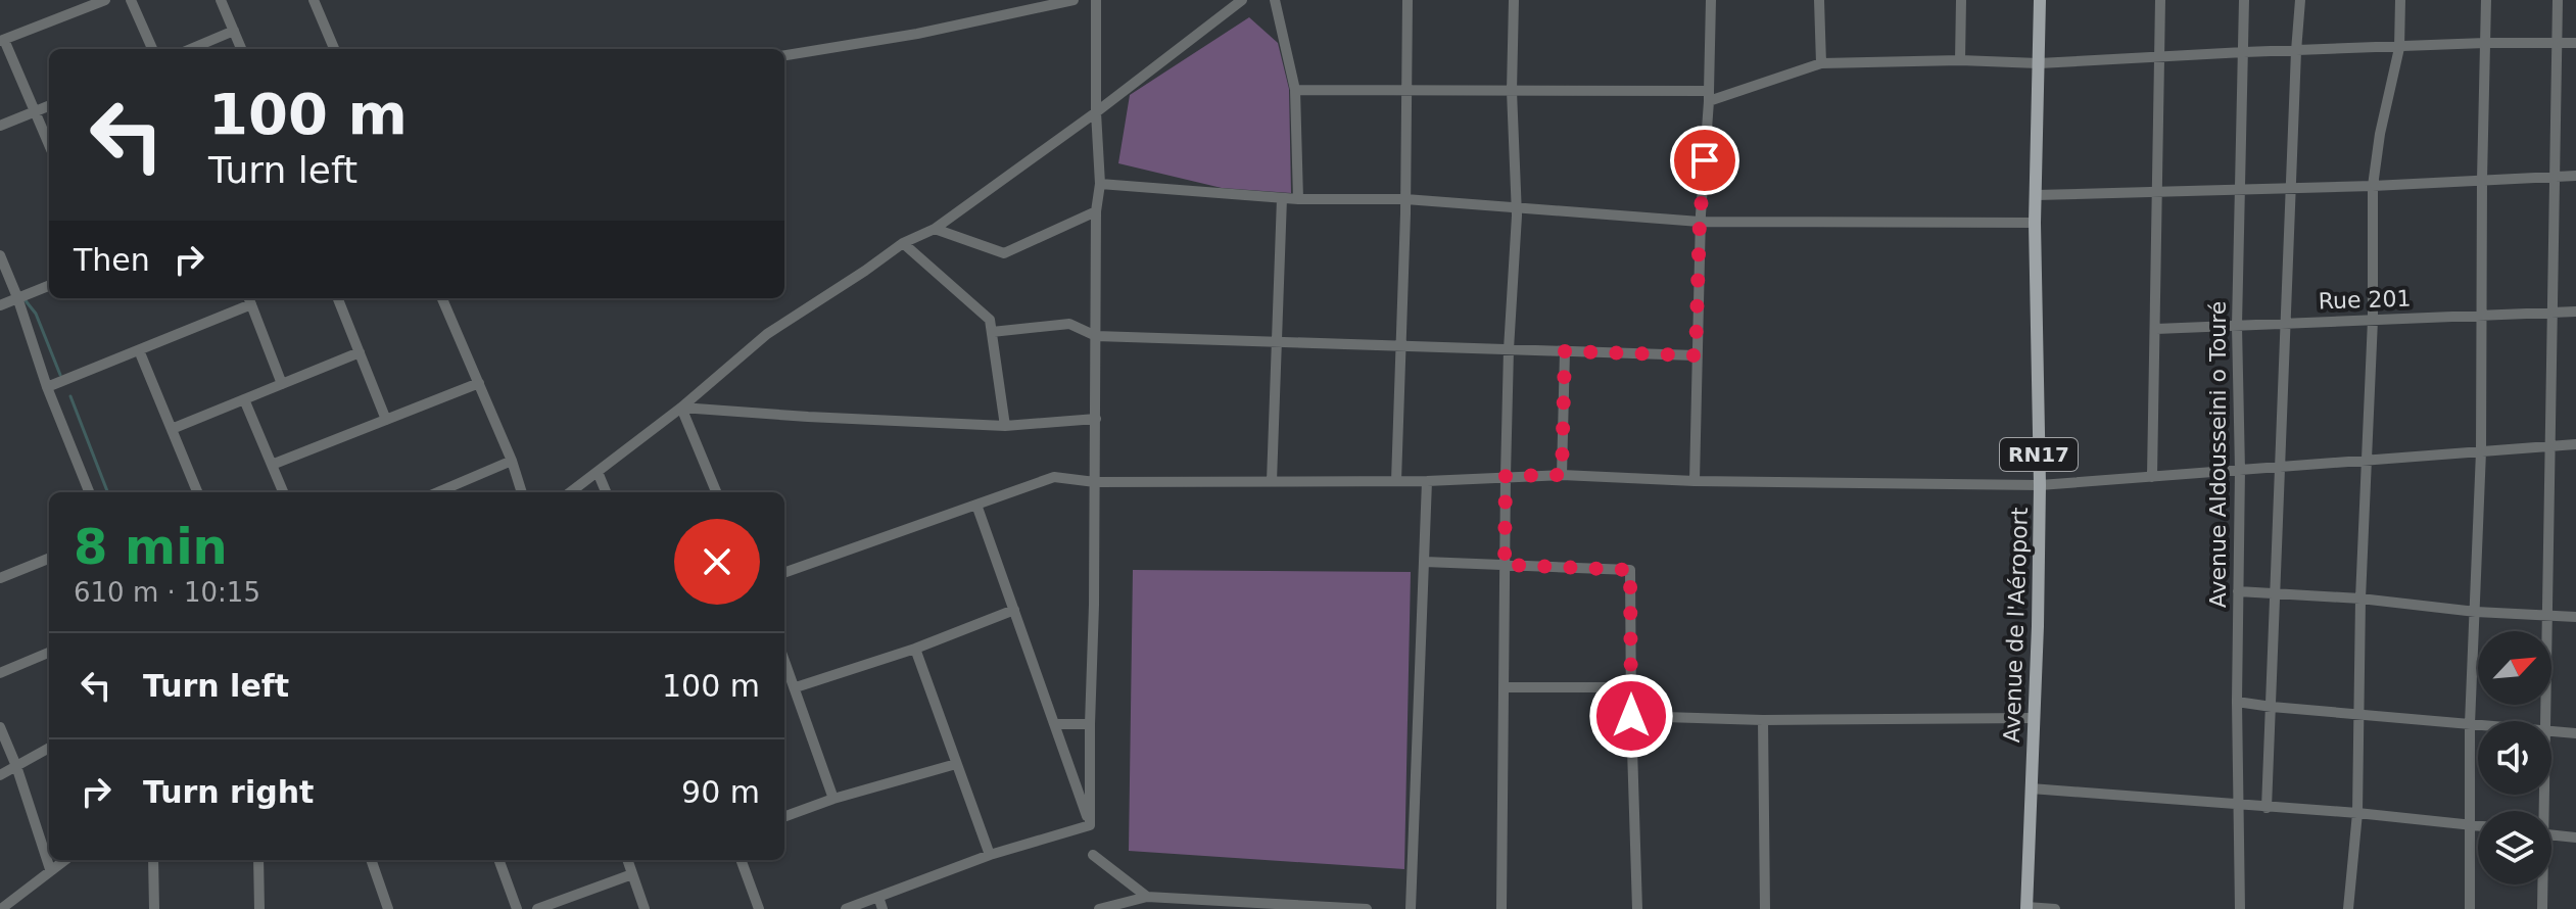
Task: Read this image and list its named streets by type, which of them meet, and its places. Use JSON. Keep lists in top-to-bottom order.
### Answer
{
  "streets": {
    "main road": ["RN17", "Avenue de l'Aéroport"],
    "street": ["Rue 201", "Avenue Aldousseini o Touré"]
  },
  "crossings": [
    ["Rue 201", "Avenue Aldousseini o Touré"]
  ],
  "north": "top right",
  "page": {
    "turn": ["100 m", "Turn left"],
    "then": "Then",
    "heading": ["8 min", "610 m · 10:15"],
    "list": [
      {
        "name": "Turn left",
        "value": "100 m"
      },
      {
        "name": "Turn right",
        "value": "90 m"
      }
    ]
  }
}
